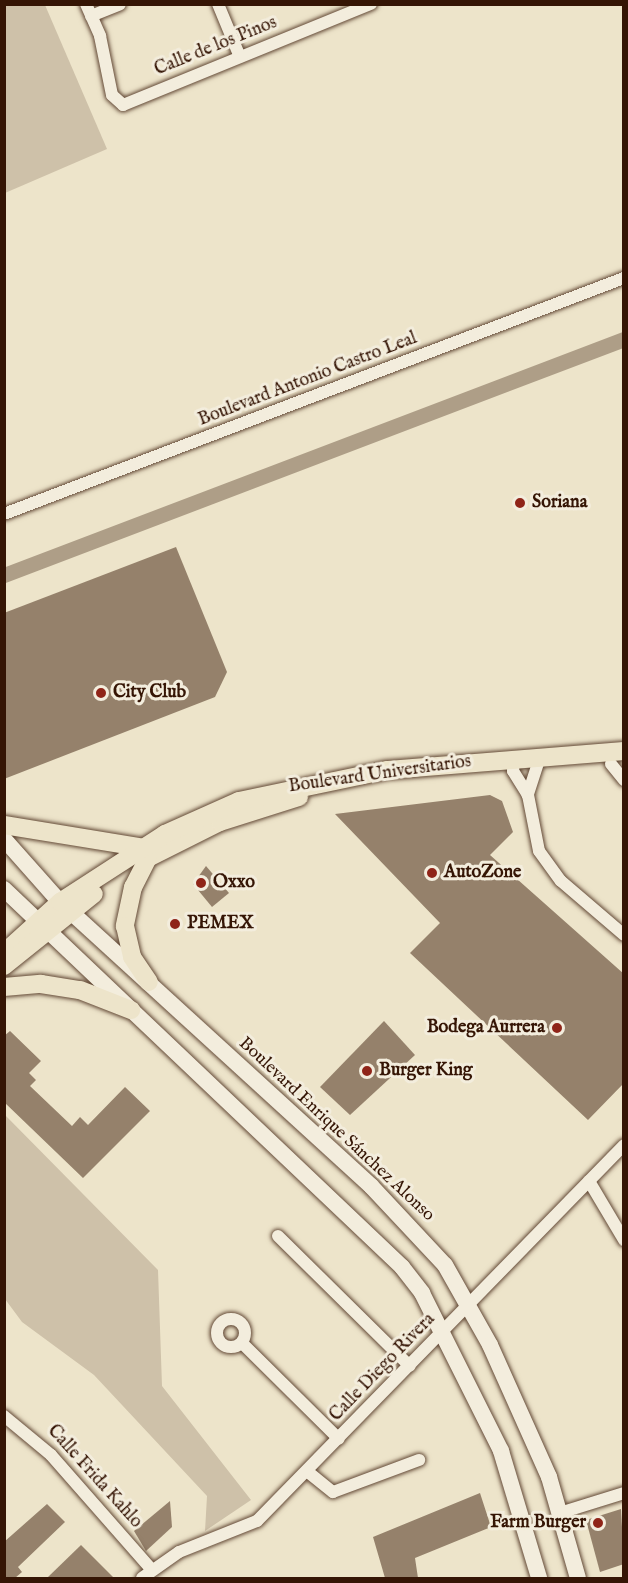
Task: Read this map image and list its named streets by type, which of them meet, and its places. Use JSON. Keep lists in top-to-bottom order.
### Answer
{
  "streets": {
    "main road": ["Boulevard Universitarios", "Boulevard Enrique Sánchez Alonso"],
    "street": [
      "Calle de los Pinos",
      "Boulevard Antonio Castro Leal",
      "Calle Diego Rivera",
      "Calle Frida Kahlo"
    ]
  },
  "crossings": [
    ["Boulevard Universitarios", "Boulevard Enrique Sánchez Alonso"],
    ["Boulevard Enrique Sánchez Alonso", "Calle Diego Rivera"],
    ["Calle Diego Rivera", "Calle Frida Kahlo"]
  ],
  "places": [
    "Soriana",
    "City Club",
    "AutoZone",
    "Oxxo",
    "PEMEX",
    "Bodega Aurrera",
    "Burger King",
    "Farm Burger"
  ]
}
